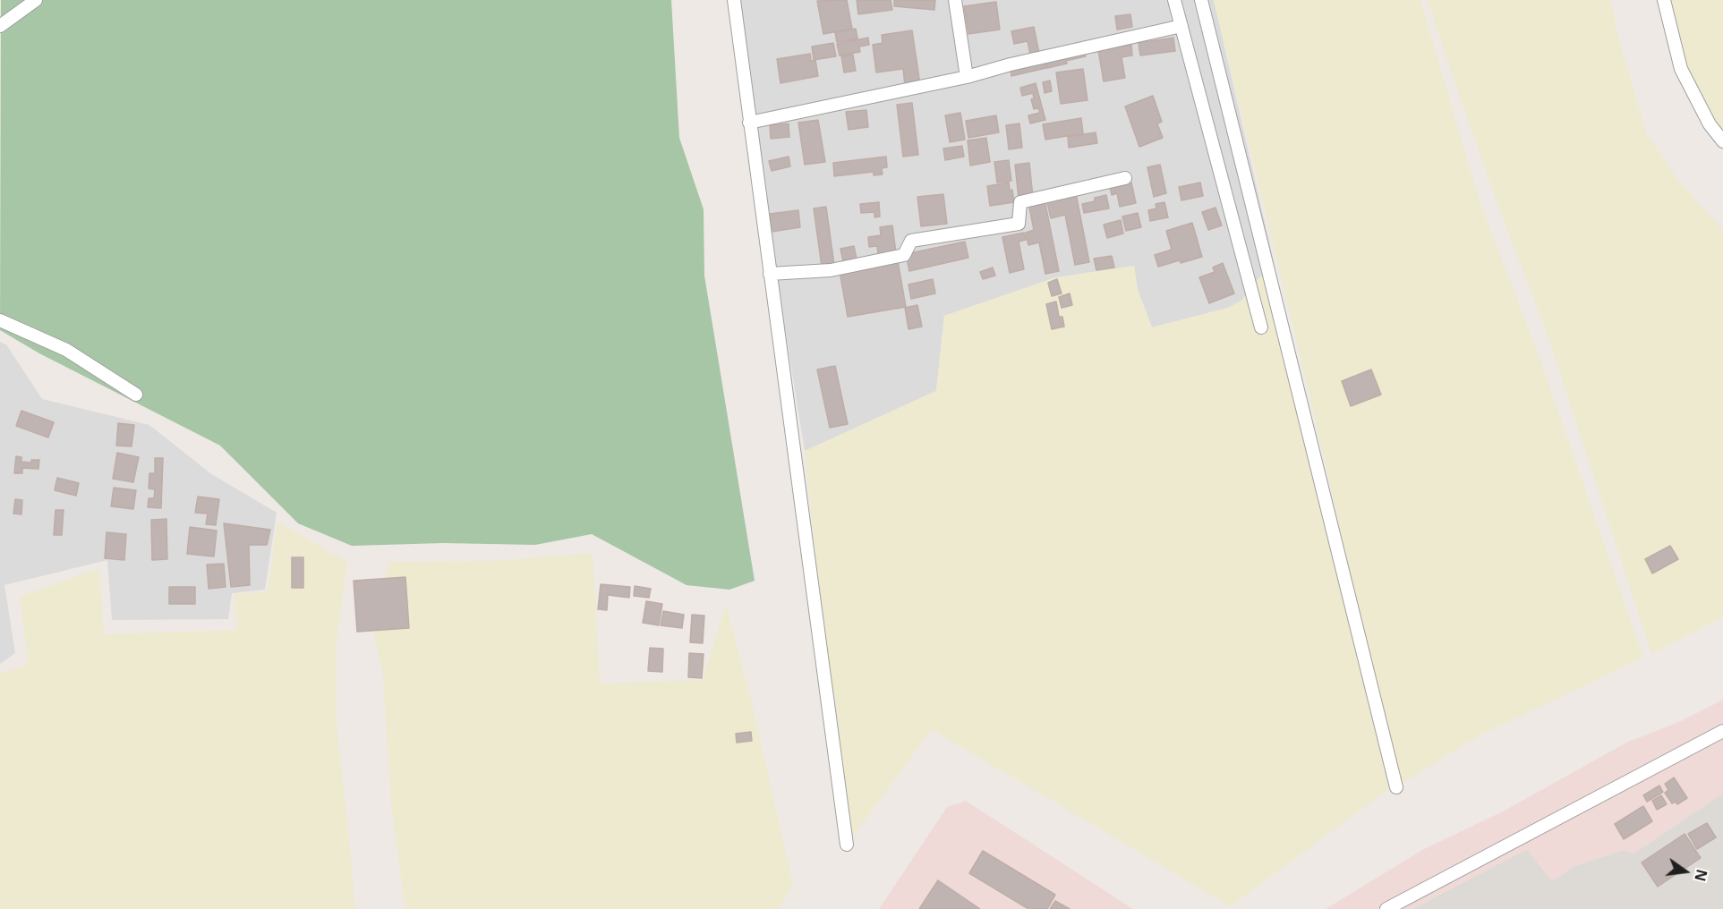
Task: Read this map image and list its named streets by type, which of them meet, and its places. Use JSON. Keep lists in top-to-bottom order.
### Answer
{
  "north": "right"
}
